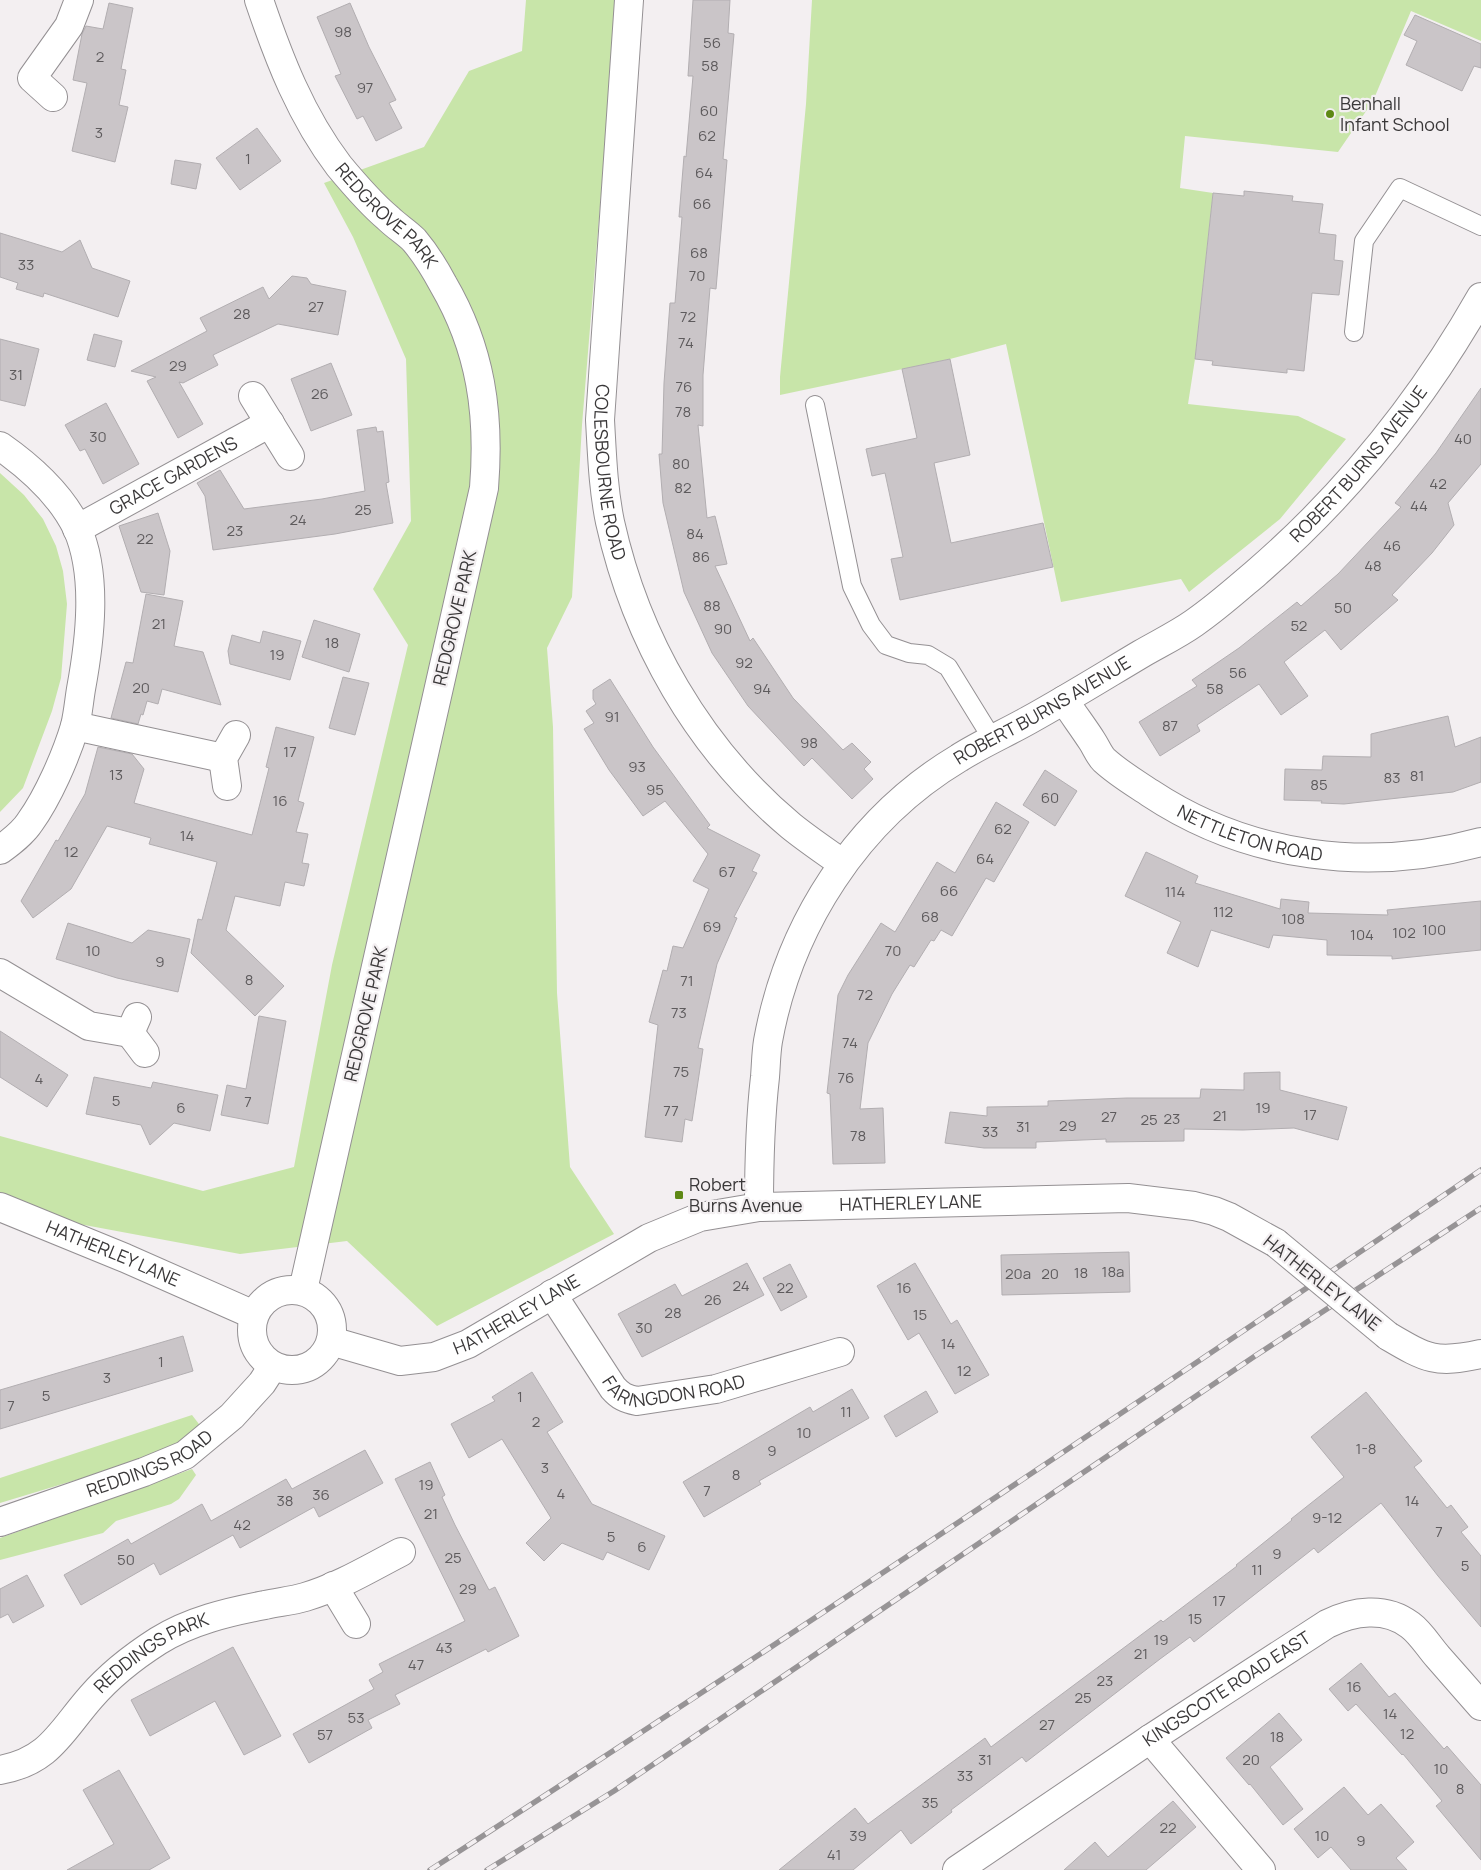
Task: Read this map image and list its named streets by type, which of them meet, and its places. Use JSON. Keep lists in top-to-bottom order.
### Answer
{
  "streets": {
    "street": [
      "REDGROVE PARK",
      "ROBERT BURNS AVENUE",
      "COLESBOURNE ROAD",
      "GRACE GARDENS",
      "NETTLETON ROAD",
      "HATHERLEY LANE",
      "FARINGDON ROAD",
      "REDDINGS ROAD",
      "REDDINGS PARK",
      "KINGSCOTE ROAD EAST"
    ]
  },
  "crossings": [
    ["REDGROVE PARK", "HATHERLEY LANE"],
    ["REDGROVE PARK", "REDDINGS ROAD"],
    ["ROBERT BURNS AVENUE", "COLESBOURNE ROAD"],
    ["ROBERT BURNS AVENUE", "NETTLETON ROAD"],
    ["ROBERT BURNS AVENUE", "HATHERLEY LANE"],
    ["HATHERLEY LANE", "FARINGDON ROAD"],
    ["HATHERLEY LANE", "REDDINGS ROAD"]
  ],
  "places": {
    "other": ["Benhall Infant School"],
    "transit": ["Robert Burns Avenue"]
  },
  "house_numbers": [
    "98",
    "56",
    "2",
    "58",
    "97",
    "60",
    "3",
    "62",
    "1",
    "64",
    "66",
    "68",
    "33",
    "70",
    "27",
    "28",
    "72",
    "74",
    "29",
    "31",
    "76",
    "26",
    "78",
    "30",
    "40",
    "80",
    "42",
    "82",
    "44",
    "25",
    "24",
    "23",
    "84",
    "22",
    "46",
    "86",
    "48",
    "88",
    "50",
    "21",
    "52",
    "90",
    "18",
    "19",
    "92",
    "56",
    "20",
    "94",
    "58",
    "91",
    "87",
    "98",
    "17",
    "93",
    "13",
    "81",
    "83",
    "85",
    "95",
    "60",
    "16",
    "62",
    "14",
    "12",
    "64",
    "67",
    "66",
    "114",
    "112",
    "68",
    "108",
    "69",
    "100",
    "102",
    "104",
    "10",
    "70",
    "9",
    "8",
    "71",
    "72",
    "73",
    "74",
    "75",
    "76",
    "4",
    "5",
    "7",
    "6",
    "19",
    "77",
    "17",
    "21",
    "27",
    "23",
    "25",
    "29",
    "31",
    "33",
    "78",
    "18a",
    "18",
    "20a",
    "20",
    "24",
    "22",
    "16",
    "26",
    "28",
    "15",
    "30",
    "14",
    "1",
    "12",
    "3",
    "5",
    "1",
    "7",
    "11",
    "2",
    "10",
    "1-8",
    "9",
    "3",
    "8",
    "19",
    "7",
    "4",
    "36",
    "38",
    "14",
    "21",
    "9-12",
    "42",
    "7",
    "5",
    "6",
    "9",
    "25",
    "50",
    "5",
    "11",
    "29",
    "17",
    "15",
    "19",
    "43",
    "21",
    "47",
    "23",
    "16",
    "25",
    "14",
    "53",
    "27",
    "12",
    "57",
    "18",
    "31",
    "20",
    "10",
    "33",
    "8",
    "35",
    "22",
    "39",
    "10",
    "9",
    "41"
  ]
}
